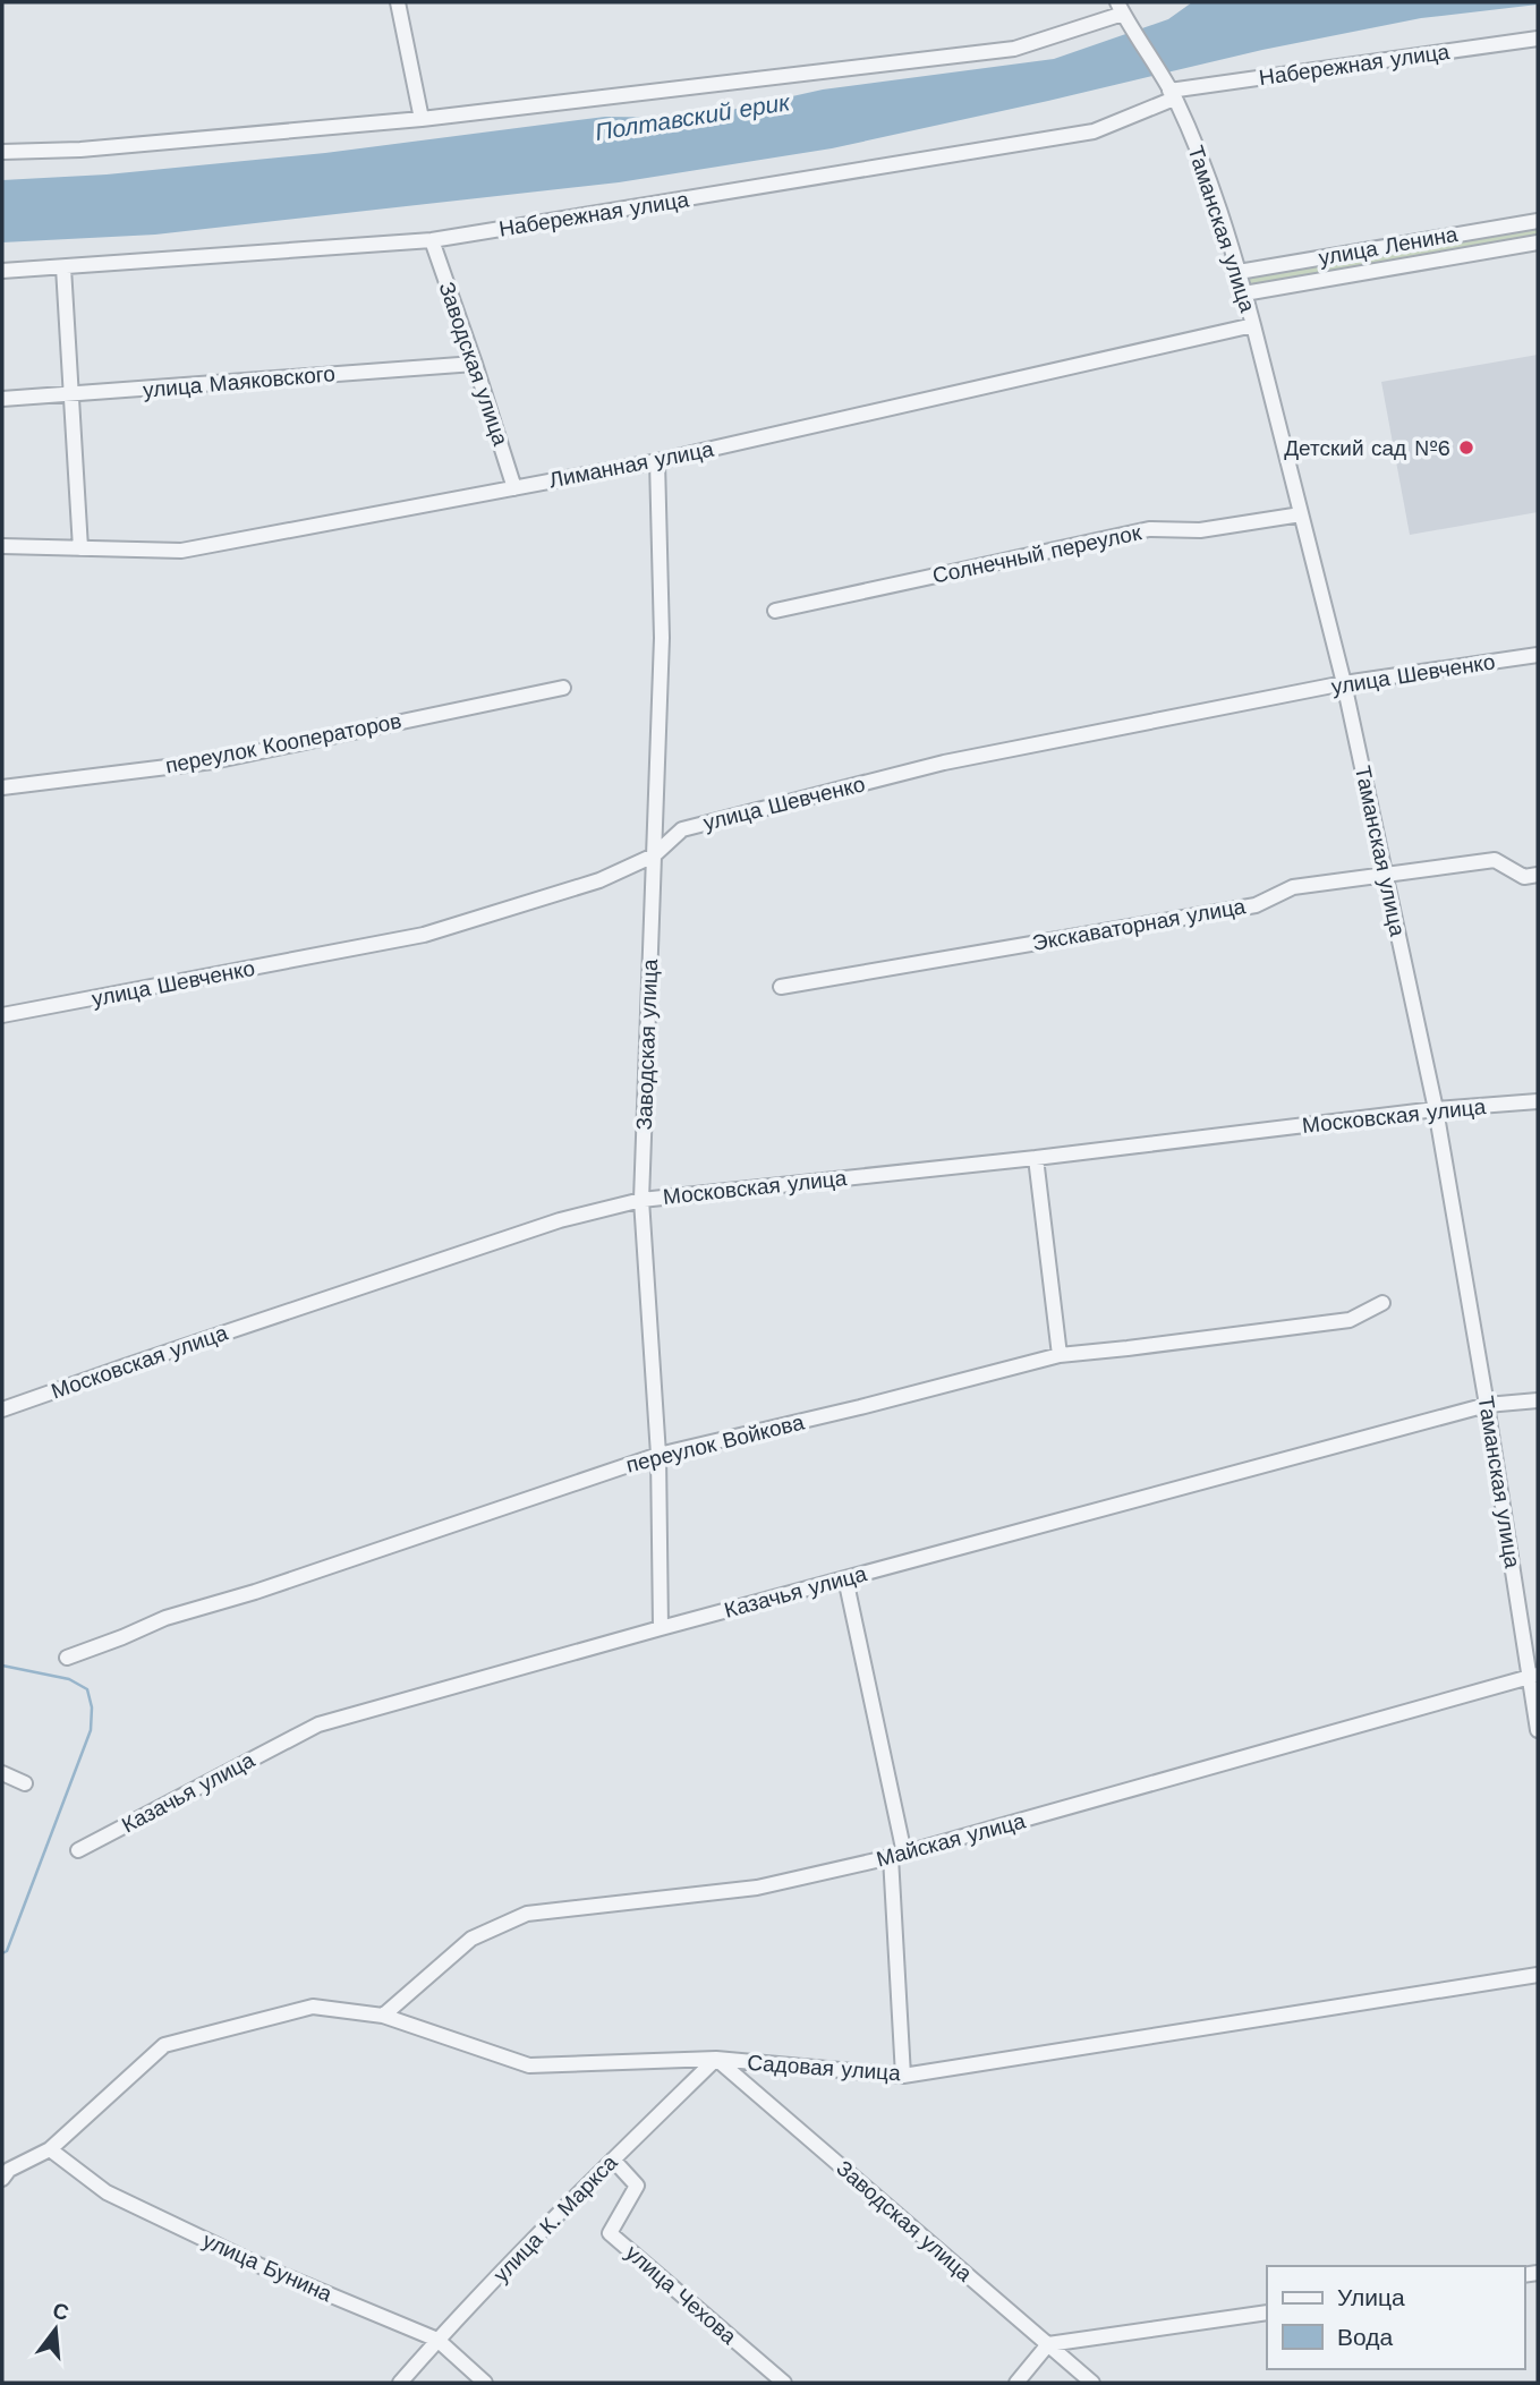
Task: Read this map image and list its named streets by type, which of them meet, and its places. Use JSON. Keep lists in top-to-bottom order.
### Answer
{
  "streets": {
    "street": [
      "Набережная улица",
      "Таманская улица",
      "улица Ленина",
      "Заводская улица",
      "улица Маяковского",
      "Лиманная улица",
      "Солнечный переулок",
      "улица Шевченко",
      "переулок Кооператоров",
      "Экскаваторная улица",
      "Московская улица",
      "переулок Войкова",
      "Казачья улица",
      "Майская улица",
      "Садовая улица",
      "улица К. Маркса",
      "улица Бунина",
      "улица Чехова"
    ]
  },
  "crossings": [
    ["Набережная улица", "Таманская улица"],
    ["Набережная улица", "Заводская улица"],
    ["Таманская улица", "улица Ленина"],
    ["Таманская улица", "Лиманная улица"],
    ["Таманская улица", "Солнечный переулок"],
    ["Таманская улица", "улица Шевченко"],
    ["Таманская улица", "Экскаваторная улица"],
    ["Таманская улица", "Московская улица"],
    ["Таманская улица", "Казачья улица"],
    ["Таманская улица", "Майская улица"],
    ["Заводская улица", "улица Маяковского"],
    ["Заводская улица", "Лиманная улица"],
    ["Заводская улица", "улица Шевченко"],
    ["Заводская улица", "Московская улица"],
    ["Заводская улица", "переулок Войкова"],
    ["Заводская улица", "Казачья улица"],
    ["Заводская улица", "Садовая улица"],
    ["Заводская улица", "улица К. Маркса"],
    ["Майская улица", "Садовая улица"],
    ["Садовая улица", "улица К. Маркса"],
    ["Садовая улица", "улица Бунина"],
    ["улица К. Маркса", "улица Бунина"],
    ["улица К. Маркса", "улица Чехова"]
  ],
  "water": ["Полтавский ерик"],
  "places": ["Детский сад №6"],
  "legend": ["Улица", "Вода"],
  "north": "top"
}
